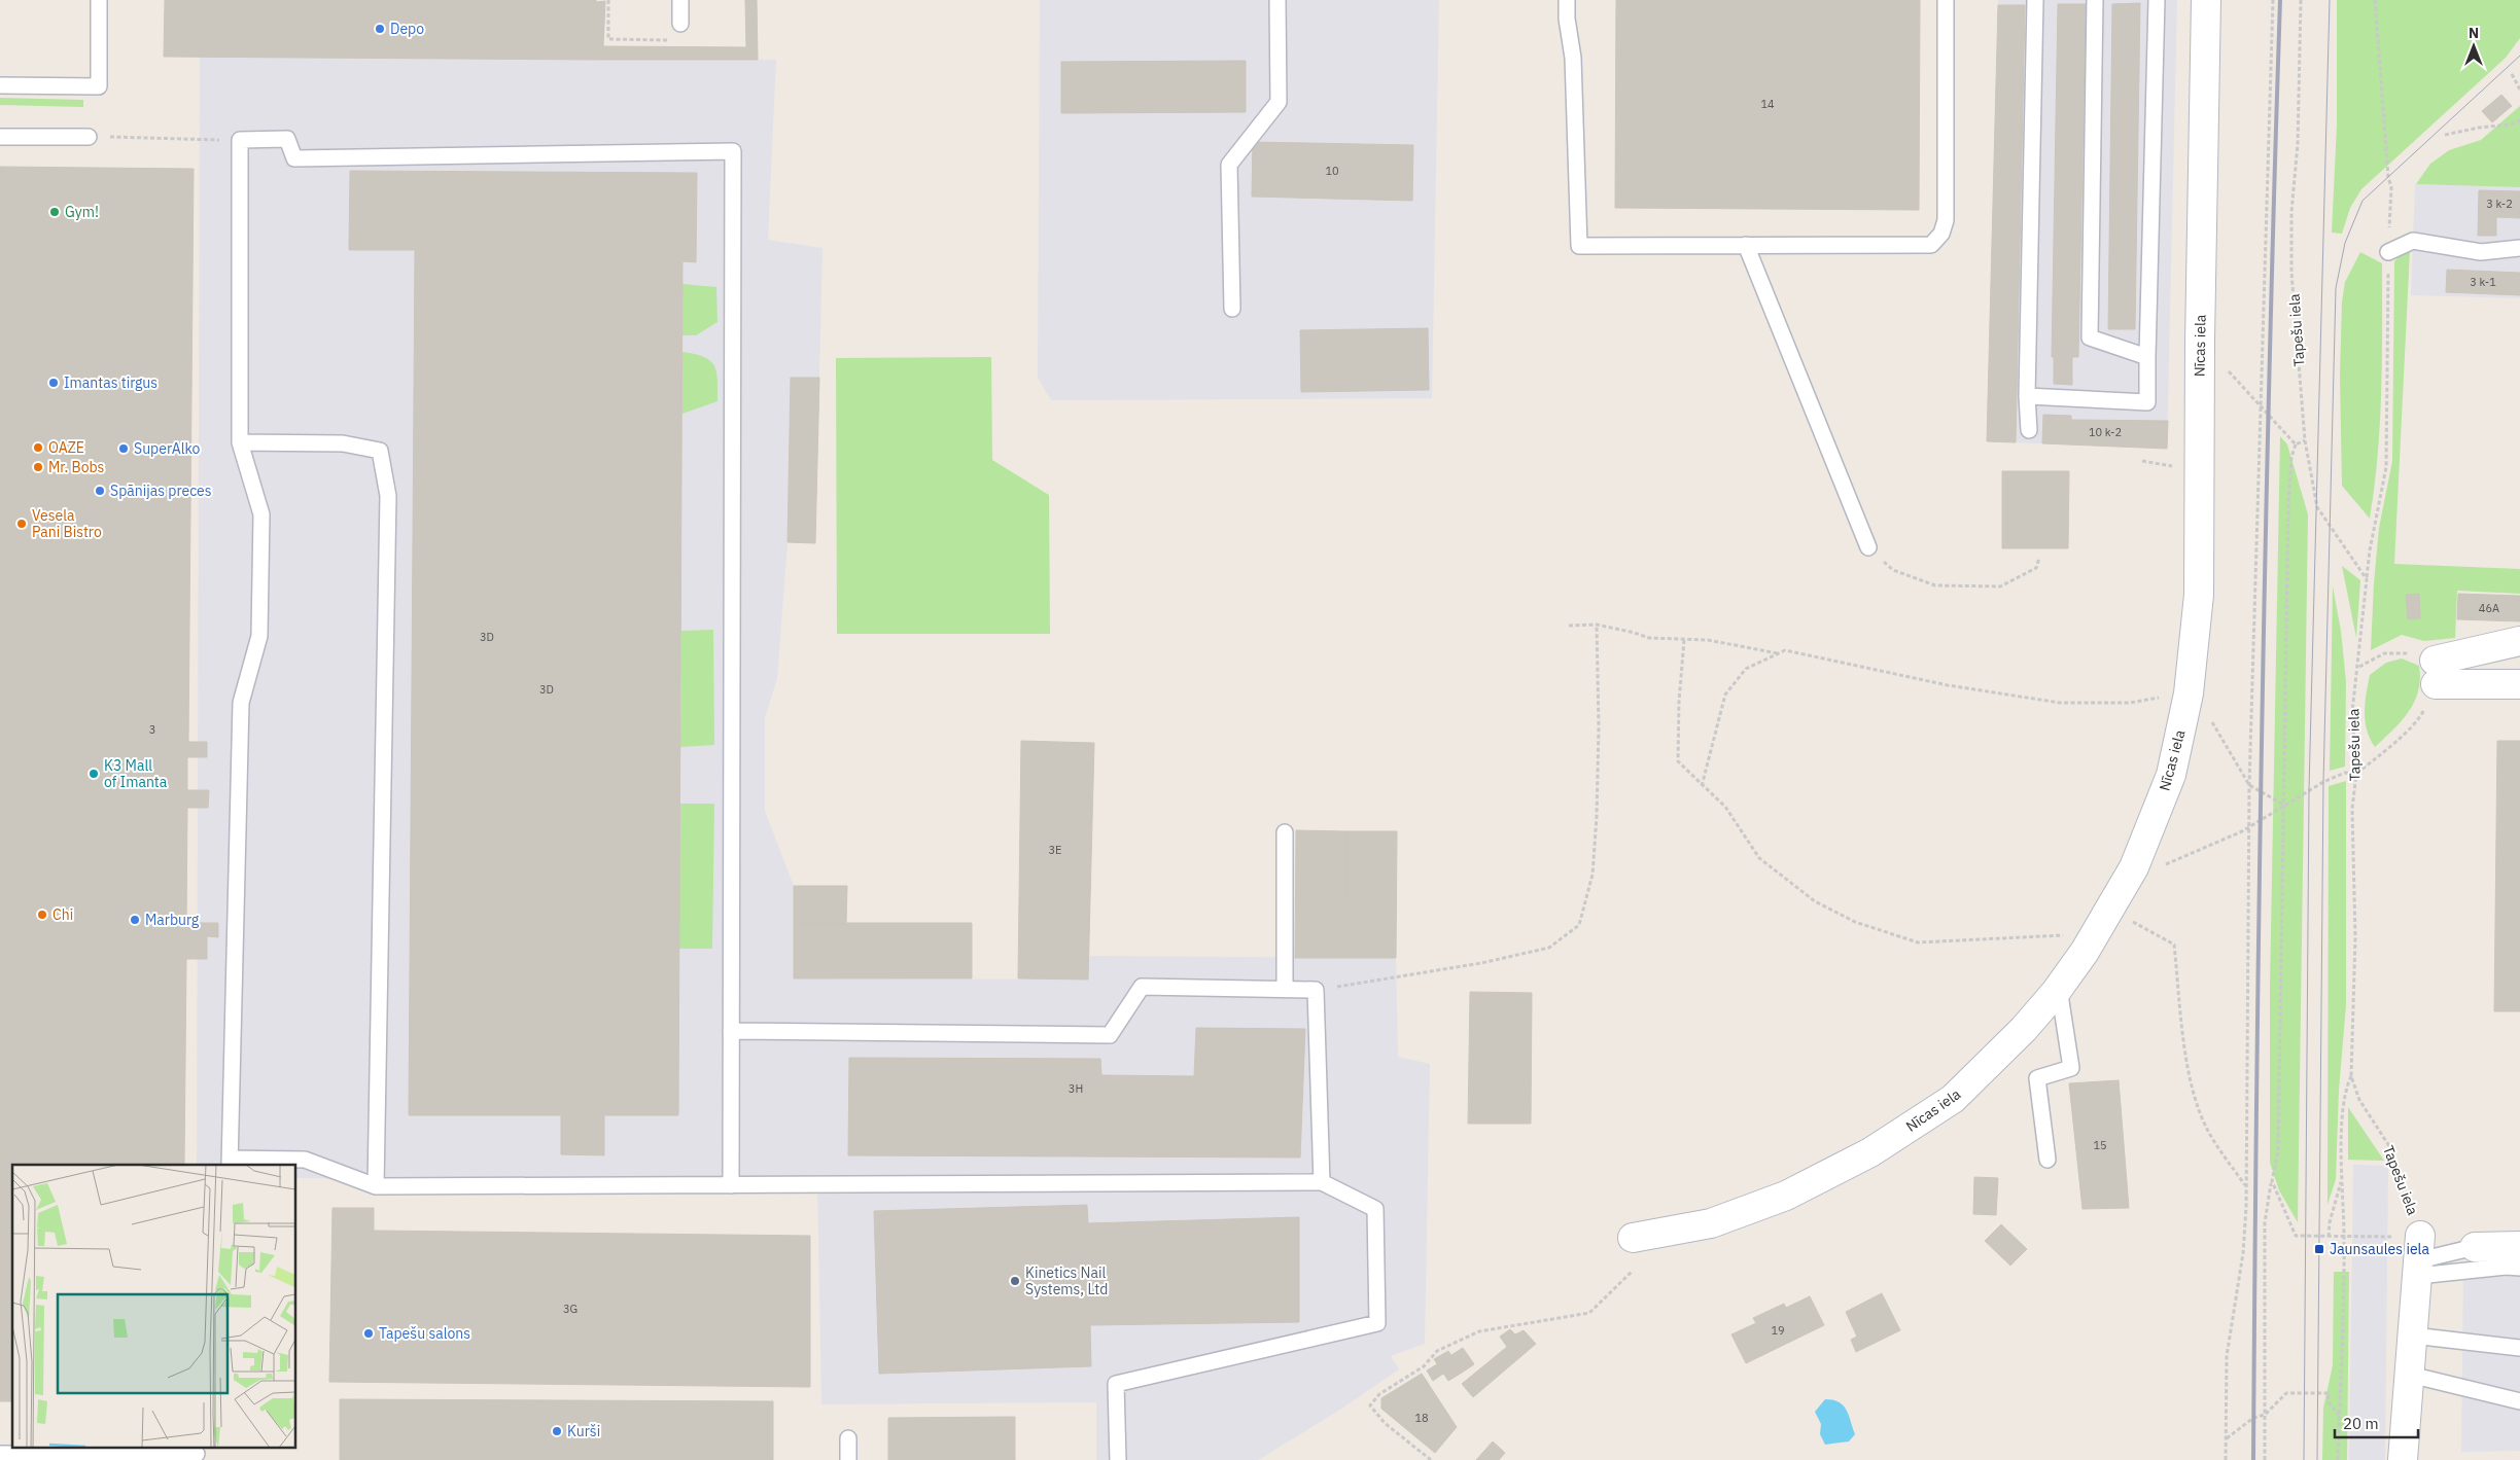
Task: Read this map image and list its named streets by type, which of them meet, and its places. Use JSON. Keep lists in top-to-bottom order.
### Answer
{
  "streets": {
    "street": ["Nīcas iela"],
    "path": ["Tapešu iela"]
  },
  "places": {
    "other": [
      "Depo",
      "Gym!",
      "Imantas tirgus",
      "OAZE",
      "SuperAlko",
      "Mr. Bobs",
      "Spānijas preces",
      "Vesela Pani Bistro",
      "K3 Mall of Imanta",
      "Chi",
      "Marburg",
      "Kinetics Nail Systems, Ltd",
      "Tapešu salons",
      "Kurši"
    ],
    "transit": ["Jaunsaules iela"]
  },
  "house_numbers": [
    "14",
    "10",
    "3 k-2",
    "3 k-1",
    "10 k-2",
    "46A",
    "3D",
    "3D",
    "3",
    "3E",
    "3H",
    "15",
    "3G",
    "19",
    "18"
  ],
  "scale_bar": "20 m",
  "north": "top"
}
